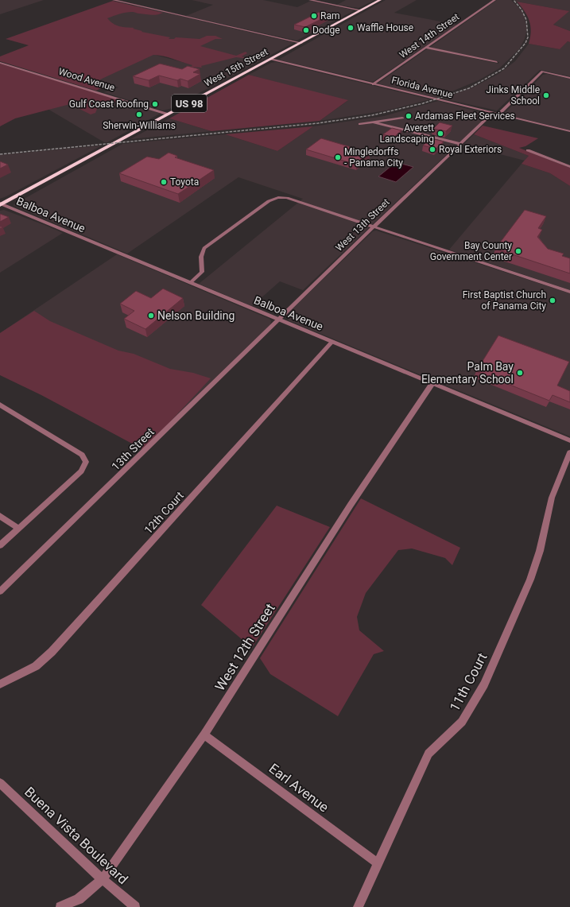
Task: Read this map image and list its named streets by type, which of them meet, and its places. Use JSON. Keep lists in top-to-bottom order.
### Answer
{
  "streets": {
    "highway": ["West 15th Street", "US 98"],
    "street": [
      "West 14th Street",
      "Wood Avenue",
      "Florida Avenue",
      "Balboa Avenue",
      "West 13th Street",
      "13th Street",
      "12th Court",
      "West 12th Street",
      "11th Court",
      "Earl Avenue",
      "Buena Vista Boulevard"
    ]
  },
  "crossings": [
    ["West 14th Street", "Florida Avenue"],
    ["West 15th Street", "Wood Avenue"],
    ["West 15th Street", "Florida Avenue"],
    ["West 15th Street", "Balboa Avenue"],
    ["Florida Avenue", "West 13th Street"],
    ["Balboa Avenue", "West 13th Street"],
    ["Balboa Avenue", "13th Street"],
    ["Balboa Avenue", "12th Court"],
    ["Balboa Avenue", "West 12th Street"],
    ["West 13th Street", "13th Street"],
    ["West 12th Street", "Earl Avenue"],
    ["West 12th Street", "Buena Vista Boulevard"],
    ["11th Court", "Earl Avenue"]
  ],
  "places": [
    "Ram",
    "Waffle House",
    "Dodge",
    "Jinks Middle School",
    "Gulf Coast Roofing",
    "Sherwin-Williams",
    "Ardamas Fleet Services",
    "Averett Landscaping",
    "Royal Exteriors",
    "Mingledorffs - Panama City",
    "Toyota",
    "Bay County Government Center",
    "First Baptist Church of Panama City",
    "Nelson Building",
    "Palm Bay Elementary School"
  ]
}
